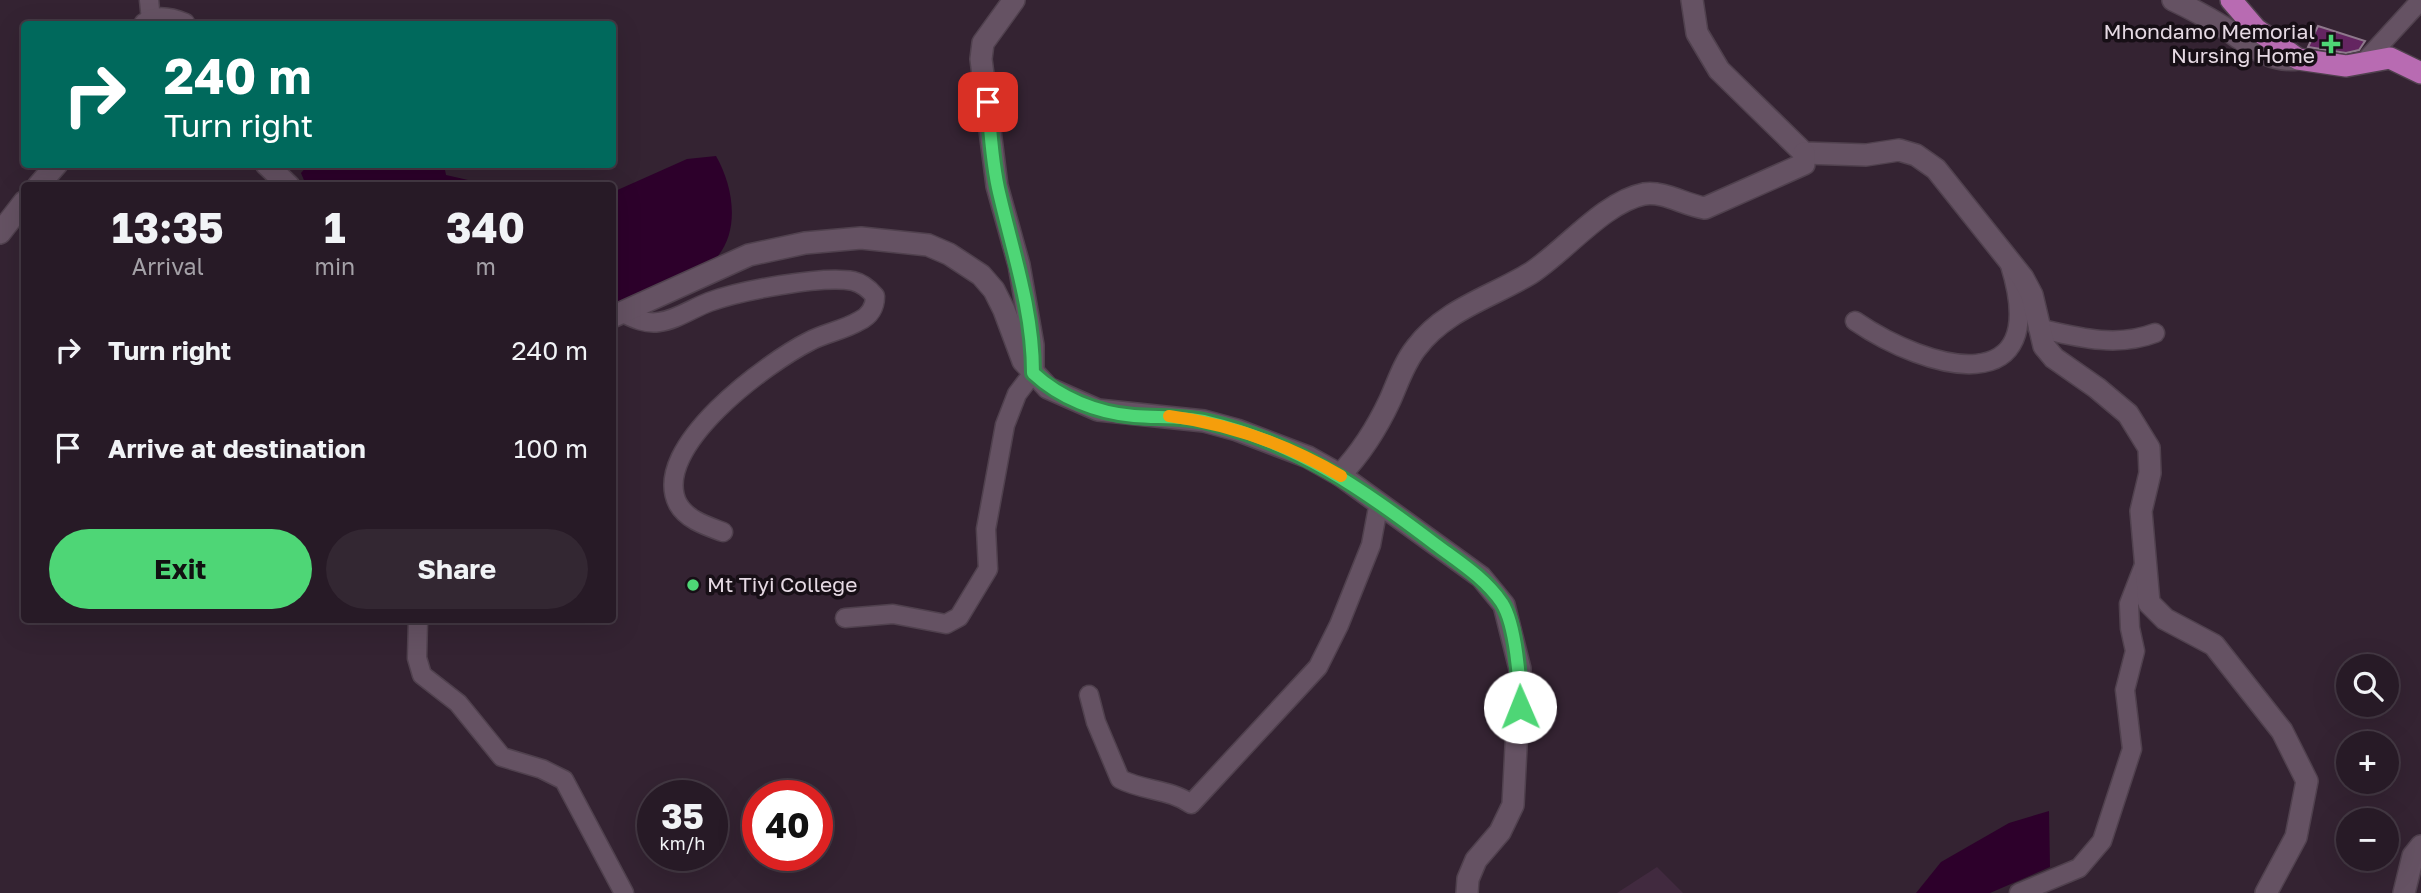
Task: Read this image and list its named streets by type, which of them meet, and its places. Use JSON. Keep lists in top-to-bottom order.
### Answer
{
  "places": {
    "health": ["Mhondamo Memorial Nursing Home"],
    "other": ["Mt Tiyi College"]
  },
  "page": {
    "turn": ["240 m", "Turn right"],
    "eta": [
      "13:35",
      "Arrival",
      "1",
      "min",
      "340",
      "m"
    ],
    "list": [
      {
        "name": "Turn right",
        "value": "240 m"
      },
      {
        "name": "Arrive at destination",
        "value": "100 m"
      }
    ],
    "buttons": ["Exit", "Share"],
    "map_buttons": ["+", "−"],
    "speed": "35 km/h",
    "limit": "40"
  }
}
